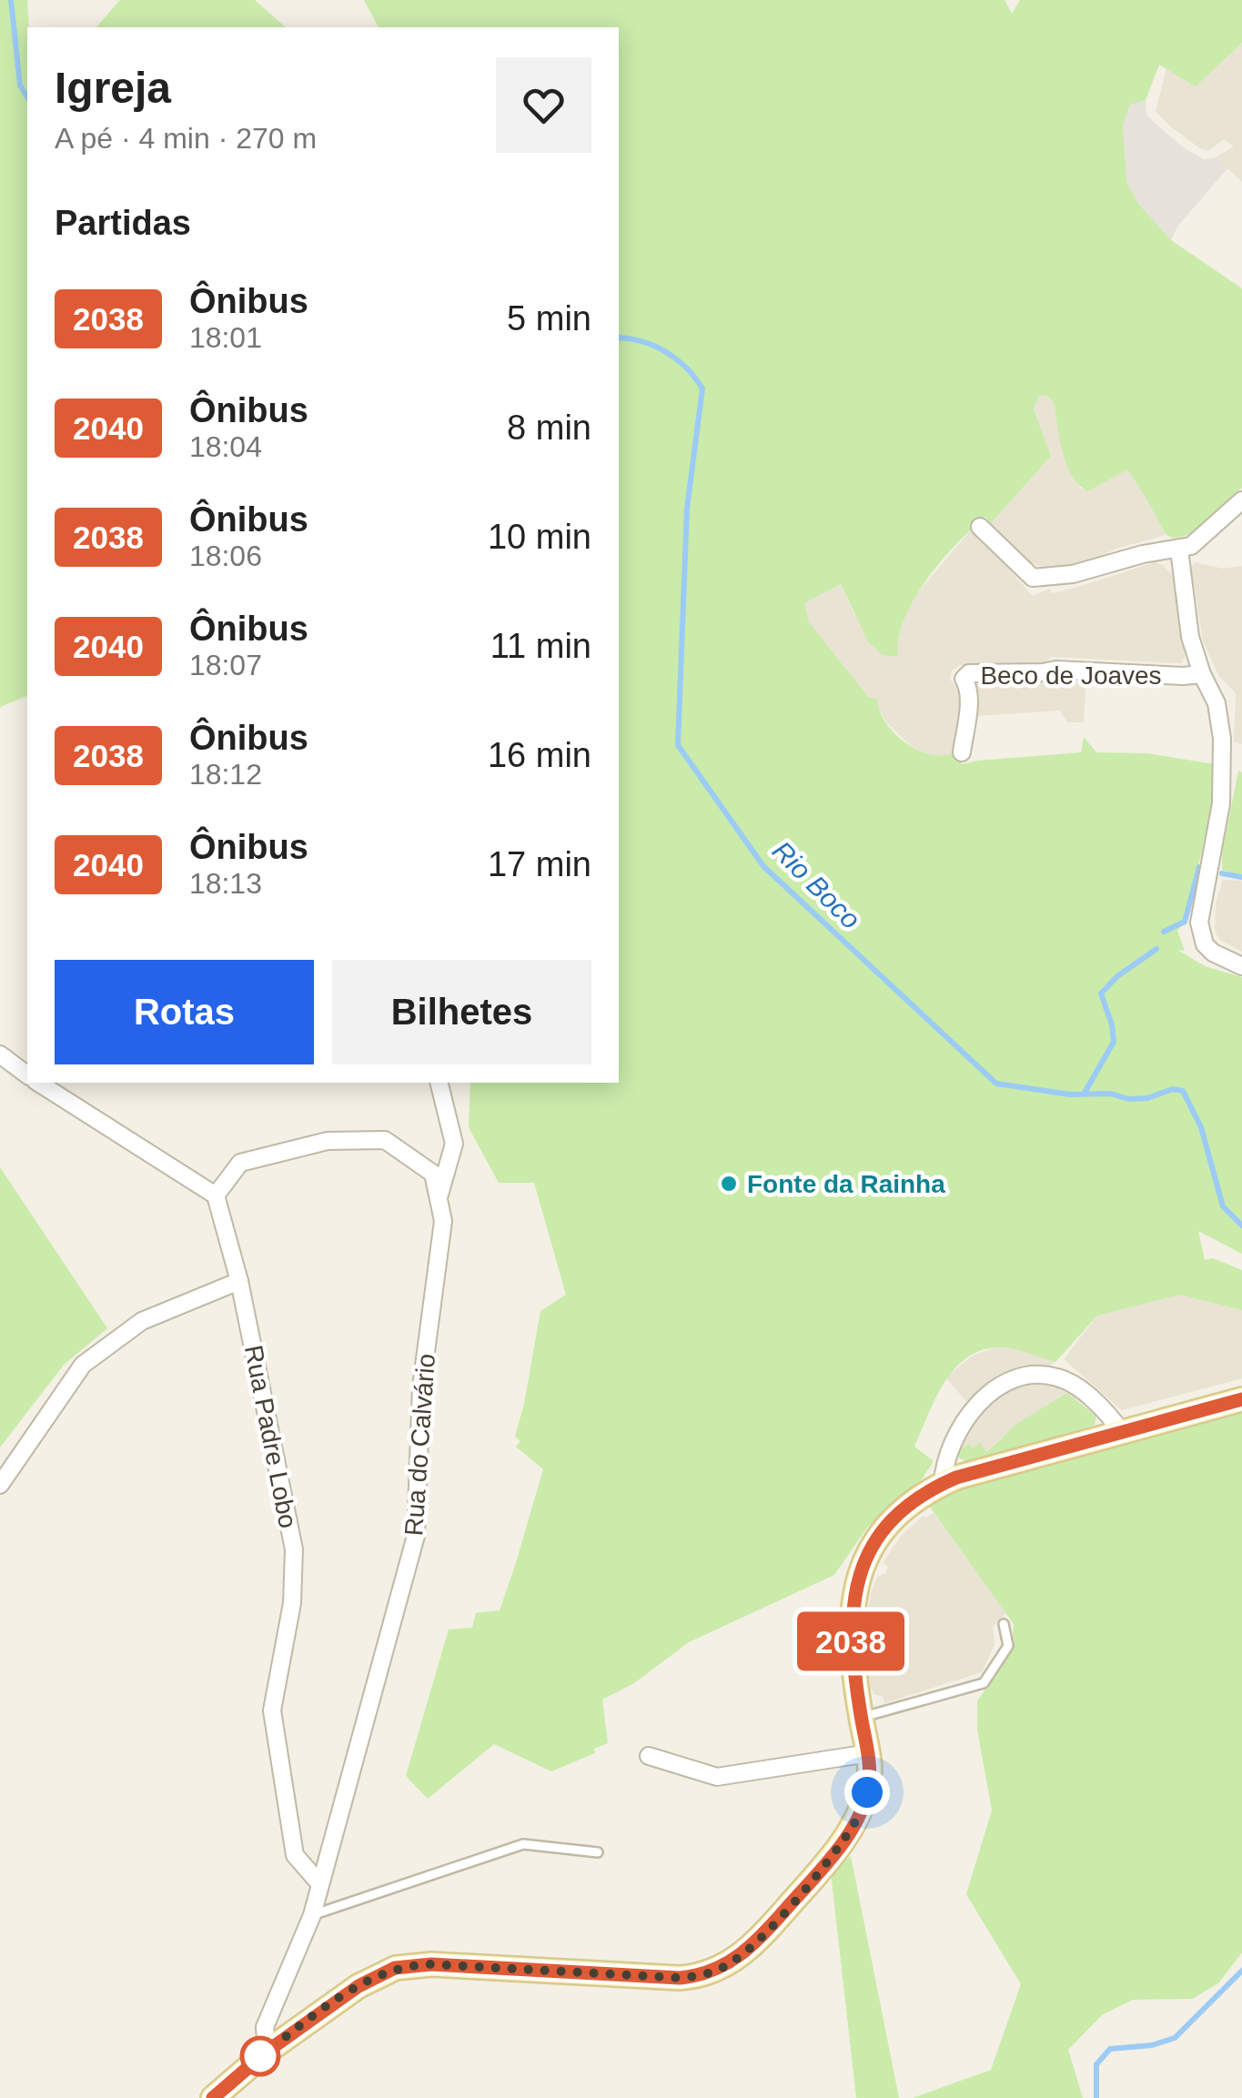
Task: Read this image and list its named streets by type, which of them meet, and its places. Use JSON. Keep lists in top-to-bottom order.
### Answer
{
  "streets": {
    "street": ["Beco de Joaves", "Rua Padre Lobo", "Rua do Calvário"]
  },
  "crossings": [
    ["Rua Padre Lobo", "Rua do Calvário"]
  ],
  "water": ["Rio Boco"],
  "places": ["Fonte da Rainha"],
  "lines": ["bus line 2038"],
  "page": {
    "on_map": "2038",
    "heading": [
      ["Igreja", "A pé · 4 min · 270 m"],
      "Partidas"
    ],
    "list": [
      {
        "mark": "2038",
        "name": "Ônibus",
        "note": "18:01",
        "value": "5 min"
      },
      {
        "mark": "2040",
        "name": "Ônibus",
        "note": "18:04",
        "value": "8 min"
      },
      {
        "mark": "2038",
        "name": "Ônibus",
        "note": "18:06",
        "value": "10 min"
      },
      {
        "mark": "2040",
        "name": "Ônibus",
        "note": "18:07",
        "value": "11 min"
      },
      {
        "mark": "2038",
        "name": "Ônibus",
        "note": "18:12",
        "value": "16 min"
      },
      {
        "mark": "2040",
        "name": "Ônibus",
        "note": "18:13",
        "value": "17 min"
      }
    ],
    "buttons": ["Rotas", "Bilhetes"]
  }
}
